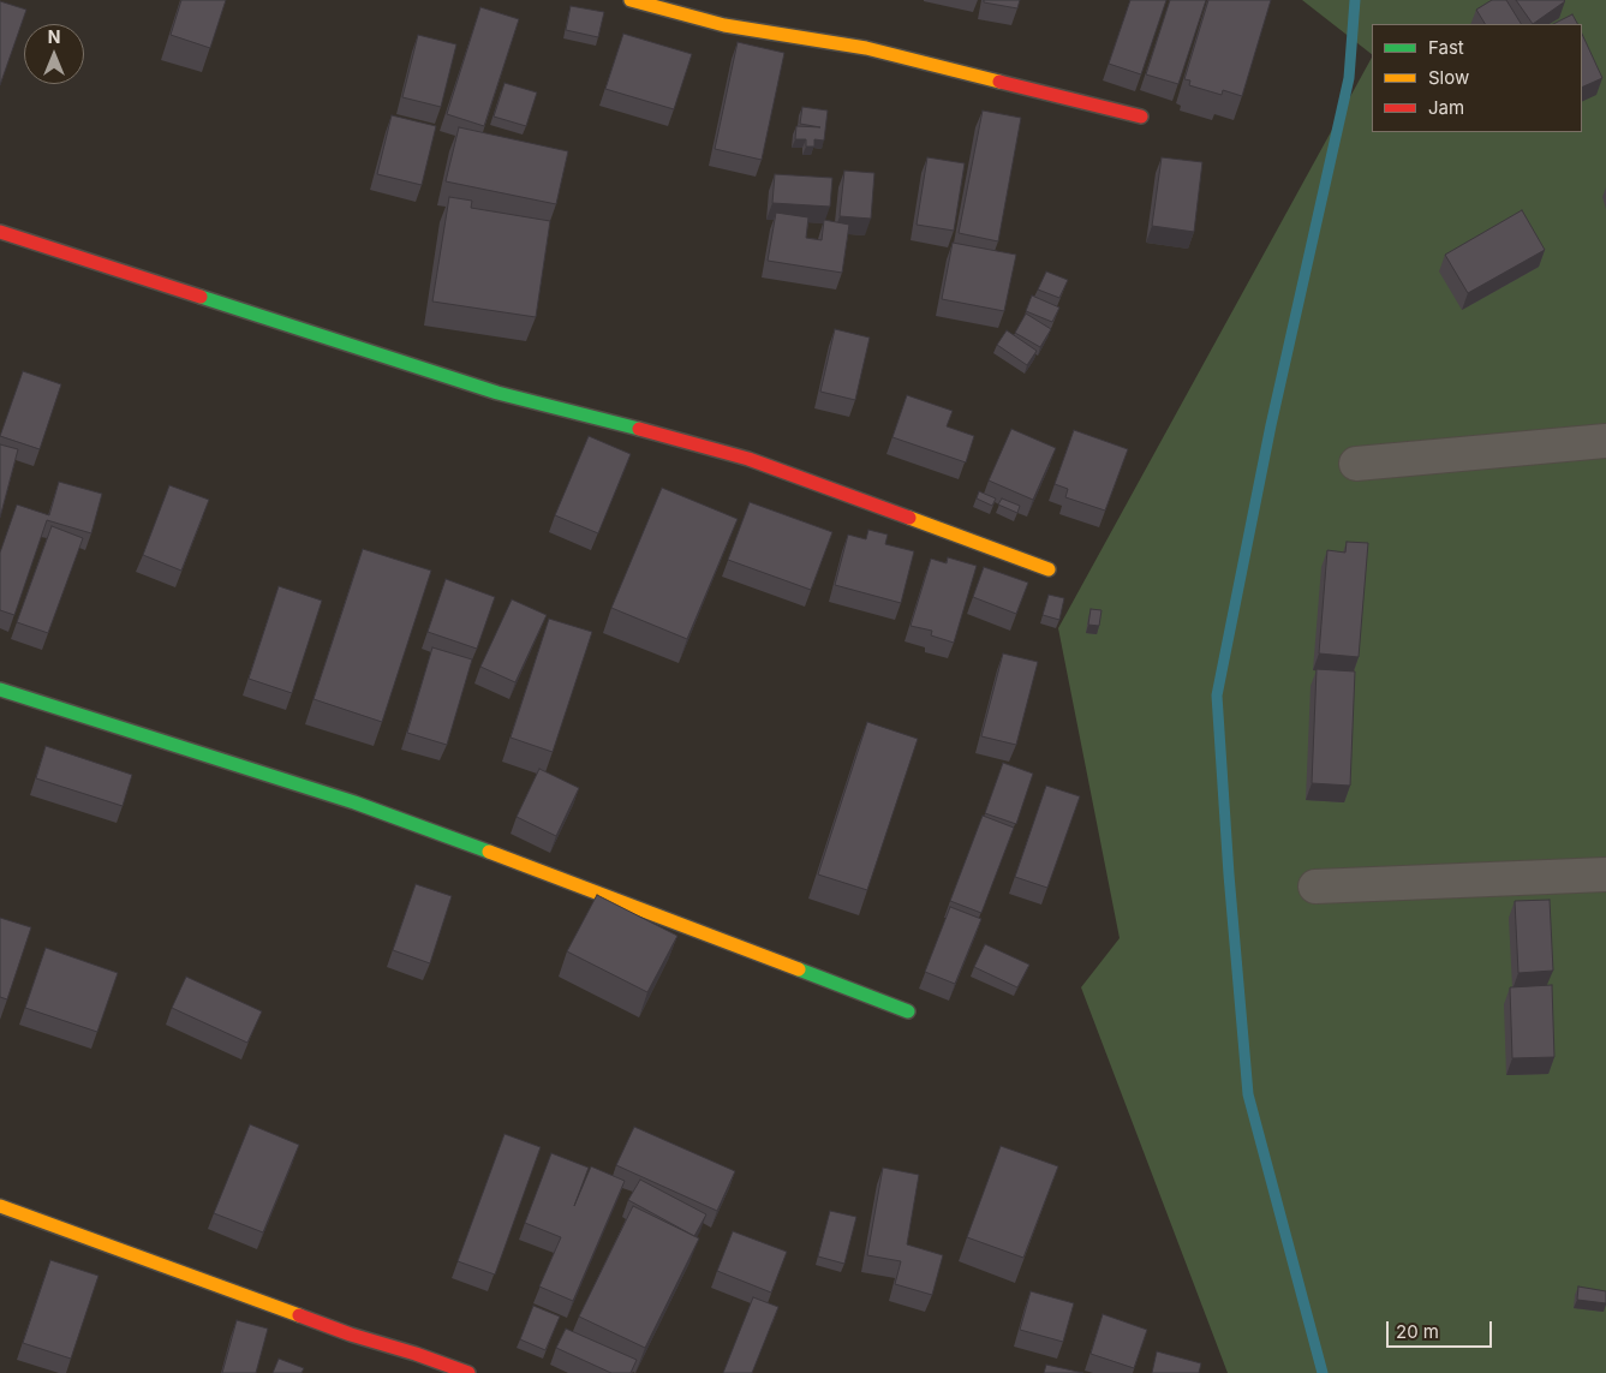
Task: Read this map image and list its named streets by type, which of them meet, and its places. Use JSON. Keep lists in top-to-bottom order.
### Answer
{
  "legend": ["Fast", "Slow", "Jam"],
  "scale_bar": "20 m",
  "north": "top"
}
